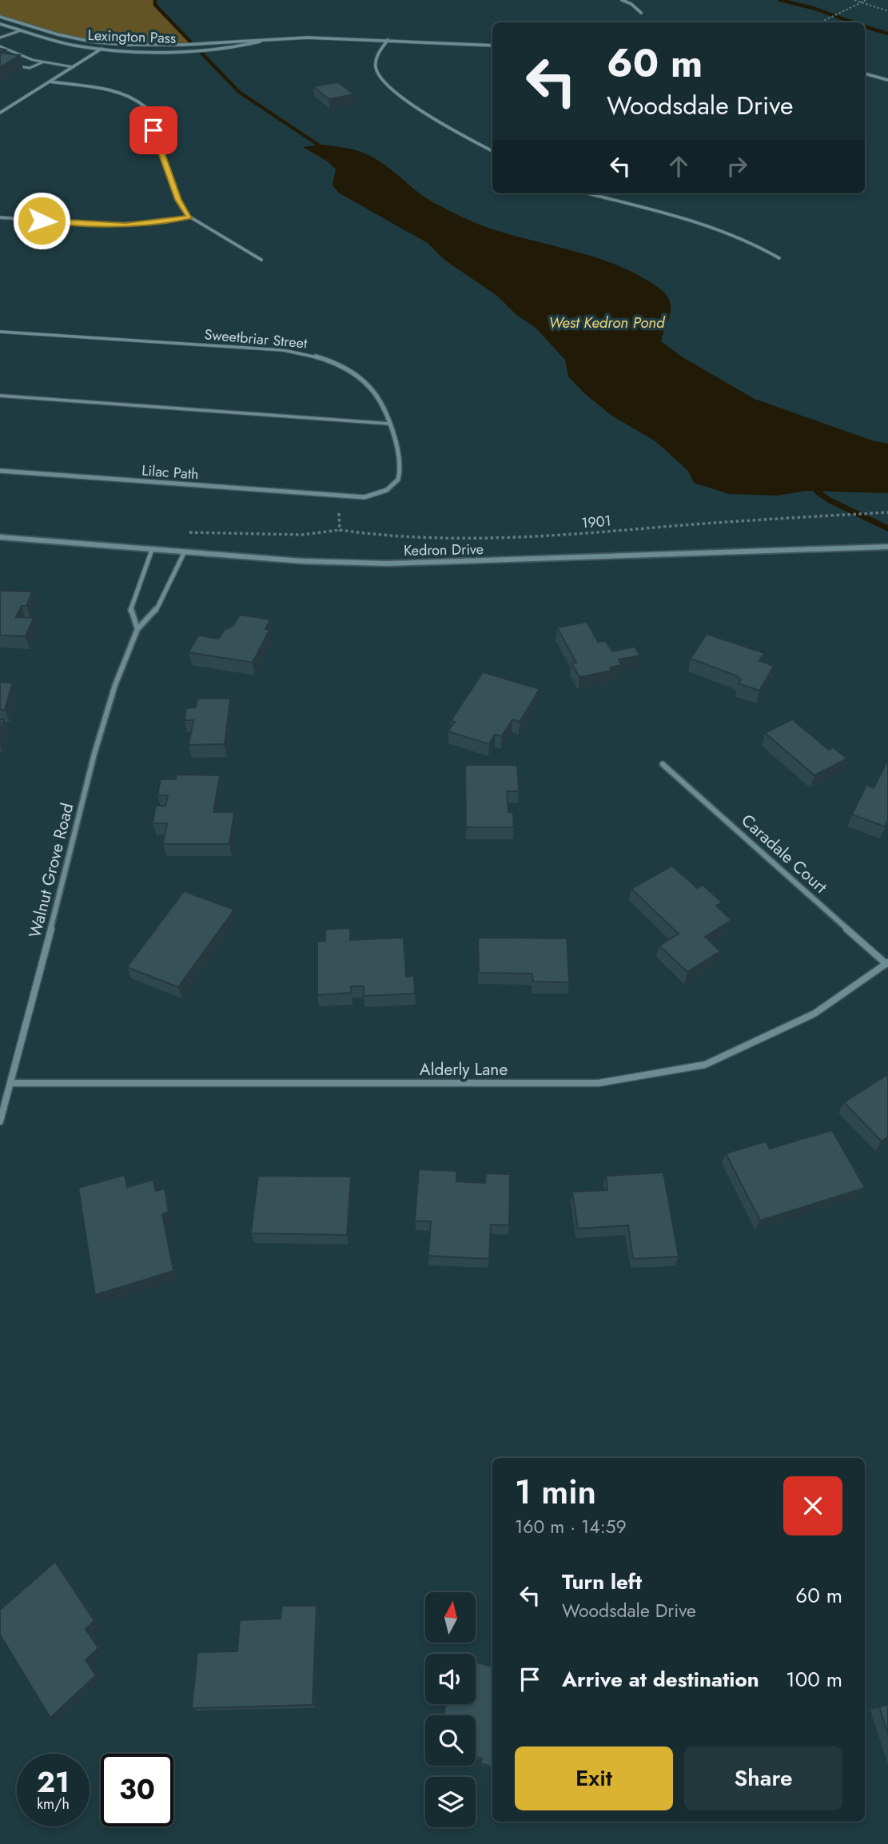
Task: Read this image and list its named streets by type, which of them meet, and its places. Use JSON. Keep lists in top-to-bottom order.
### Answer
{
  "streets": {
    "street": [
      "Lexington Pass",
      "Sweetbriar Street",
      "Lilac Path",
      "Kedron Drive",
      "Caradale Court",
      "Walnut Grove Road",
      "Alderly Lane"
    ],
    "path": ["1901"]
  },
  "crossings": [
    ["Sweetbriar Street", "Lilac Path"],
    ["Sweetbriar Street", "1901"],
    ["Lilac Path", "1901"],
    ["Kedron Drive", "Walnut Grove Road"],
    ["Caradale Court", "Alderly Lane"],
    ["Walnut Grove Road", "Alderly Lane"]
  ],
  "water": ["West Kedron Pond"],
  "north": "top",
  "page": {
    "turn": ["60 m", "Woodsdale Drive"],
    "heading": ["1 min", "160 m · 14:59"],
    "list": [
      {
        "name": "Turn left",
        "note": "Woodsdale Drive",
        "value": "60 m"
      },
      {
        "name": "Arrive at destination",
        "value": "100 m"
      }
    ],
    "buttons": ["Exit", "Share"],
    "speed": "21 km/h",
    "limit": "30"
  }
}
